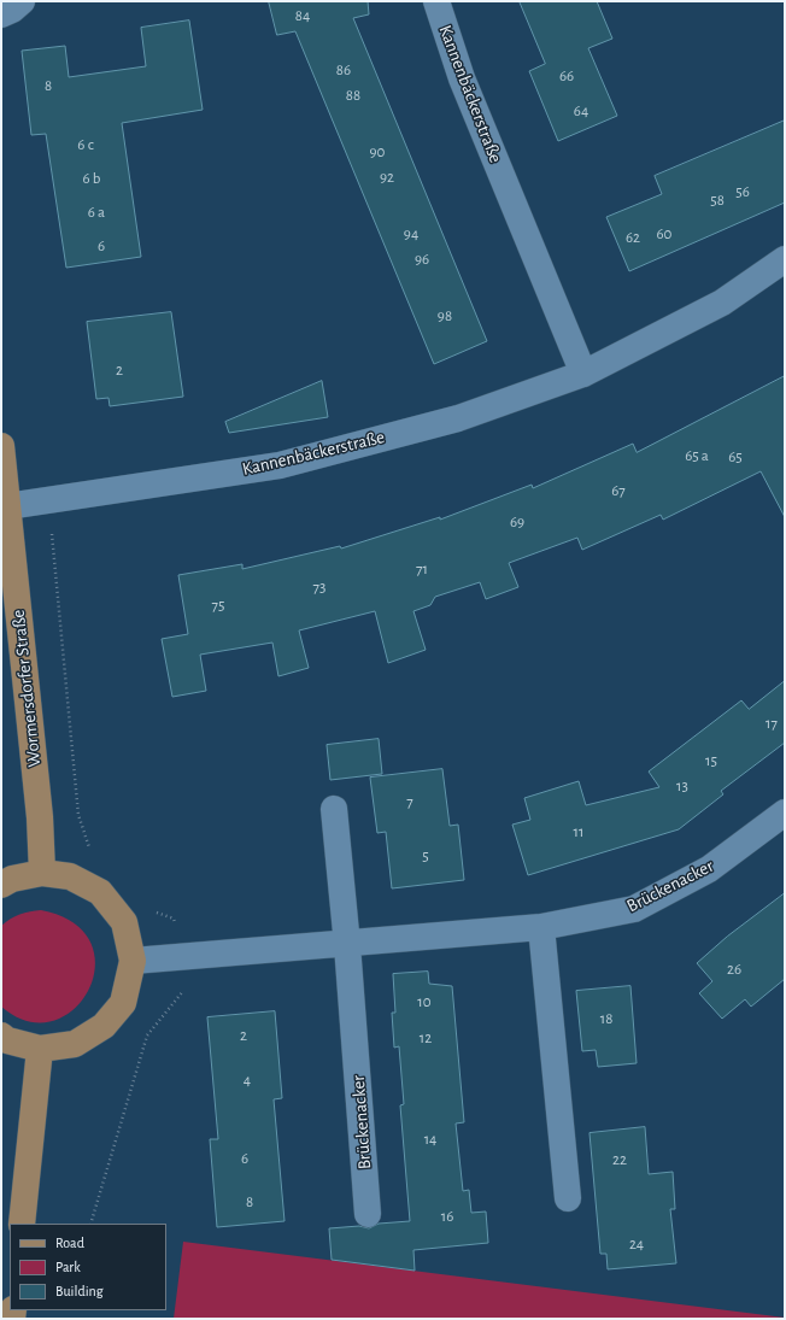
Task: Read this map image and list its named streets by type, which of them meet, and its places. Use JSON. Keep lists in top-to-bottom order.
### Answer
{
  "streets": {
    "main road": ["Wormersdorfer Straße"],
    "street": ["Kannenbäckerstraße", "Brückenacker"]
  },
  "crossings": [
    ["Kannenbäckerstraße", "Wormersdorfer Straße"]
  ],
  "house_numbers": [
    "84",
    "86",
    "66",
    "8",
    "88",
    "64",
    "6 c",
    "90",
    "92",
    "6 b",
    "56",
    "58",
    "6 a",
    "94",
    "60",
    "62",
    "6",
    "96",
    "98",
    "2",
    "65 a",
    "65",
    "67",
    "69",
    "71",
    "73",
    "75",
    "17",
    "15",
    "13",
    "7",
    "11",
    "5",
    "26",
    "10",
    "18",
    "2",
    "12",
    "4",
    "14",
    "6",
    "22",
    "8",
    "16",
    "24"
  ],
  "legend": ["Road", "Park", "Building"]
}
